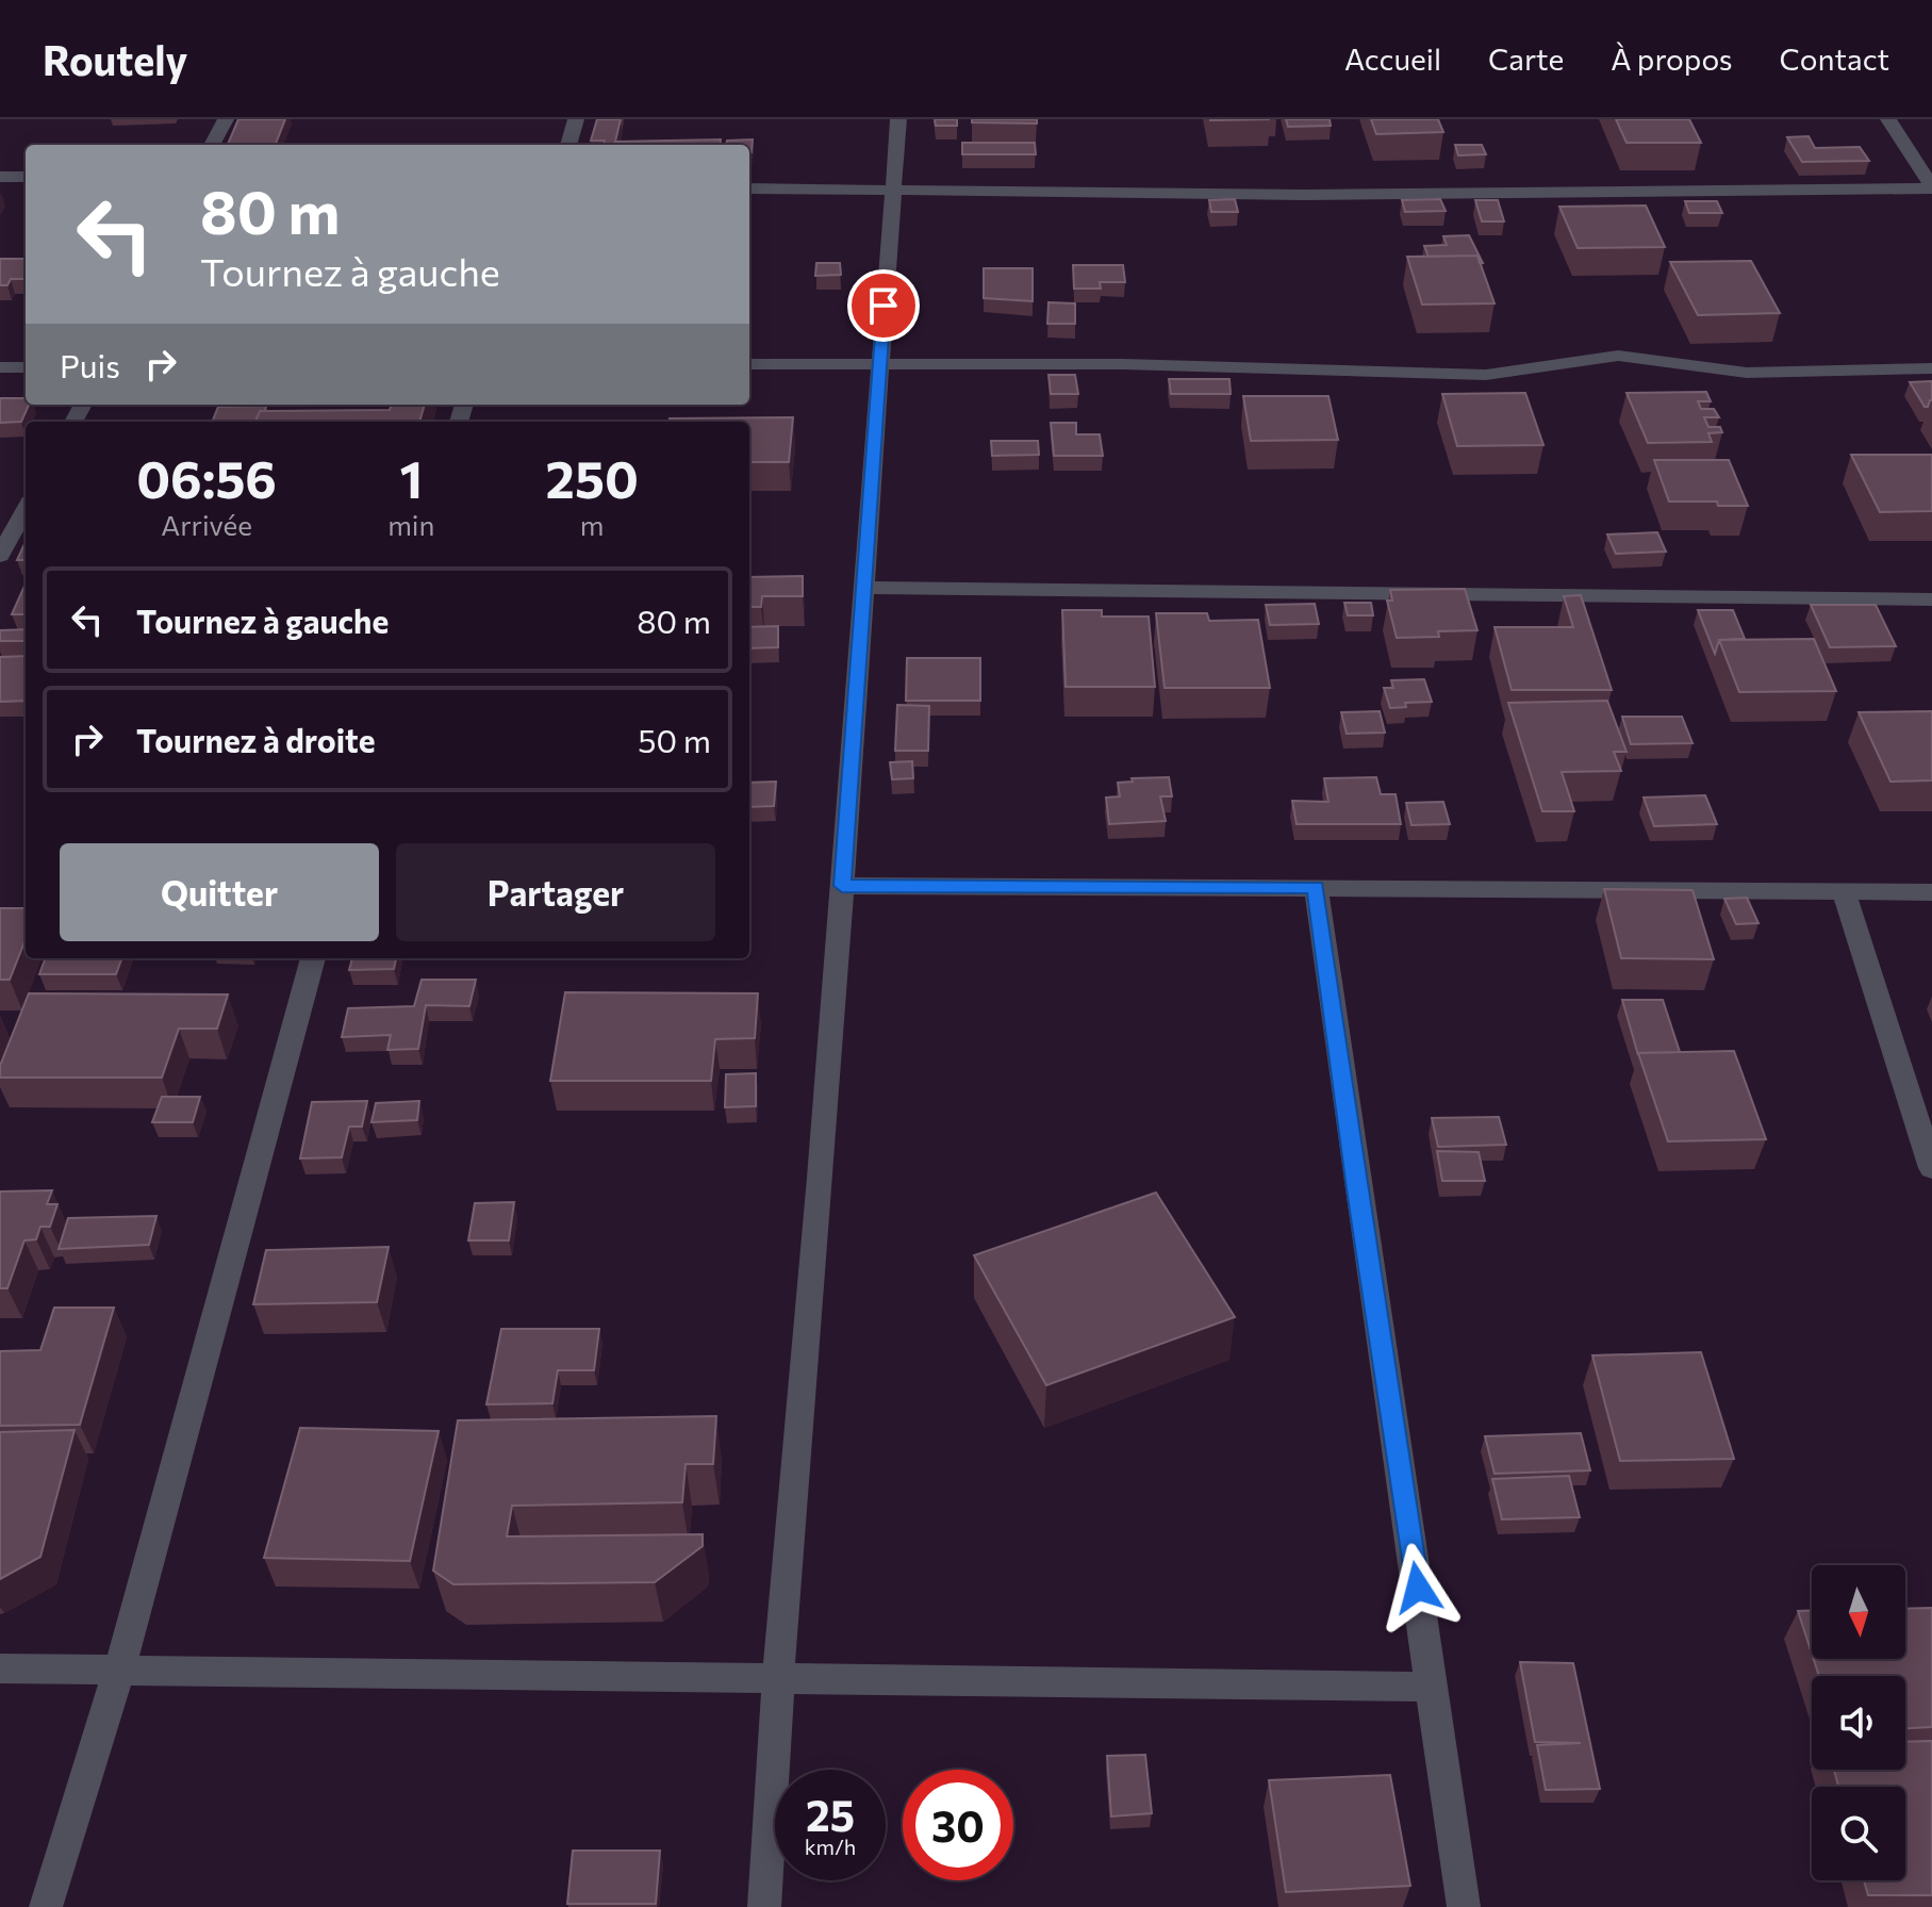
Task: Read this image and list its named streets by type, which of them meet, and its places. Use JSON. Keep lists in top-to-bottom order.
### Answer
{
  "north": "bottom",
  "page": {
    "header": "Routely",
    "nav": [
      "Accueil",
      "Carte",
      "À propos",
      "Contact"
    ],
    "turn": ["80 m", "Tournez à gauche"],
    "then": "Puis",
    "eta": [
      "06:56",
      "Arrivée",
      "1",
      "min",
      "250",
      "m"
    ],
    "list": [
      {
        "name": "Tournez à gauche",
        "value": "80 m"
      },
      {
        "name": "Tournez à droite",
        "value": "50 m"
      }
    ],
    "buttons": ["Quitter", "Partager"],
    "speed": "25 km/h",
    "limit": "30"
  }
}
